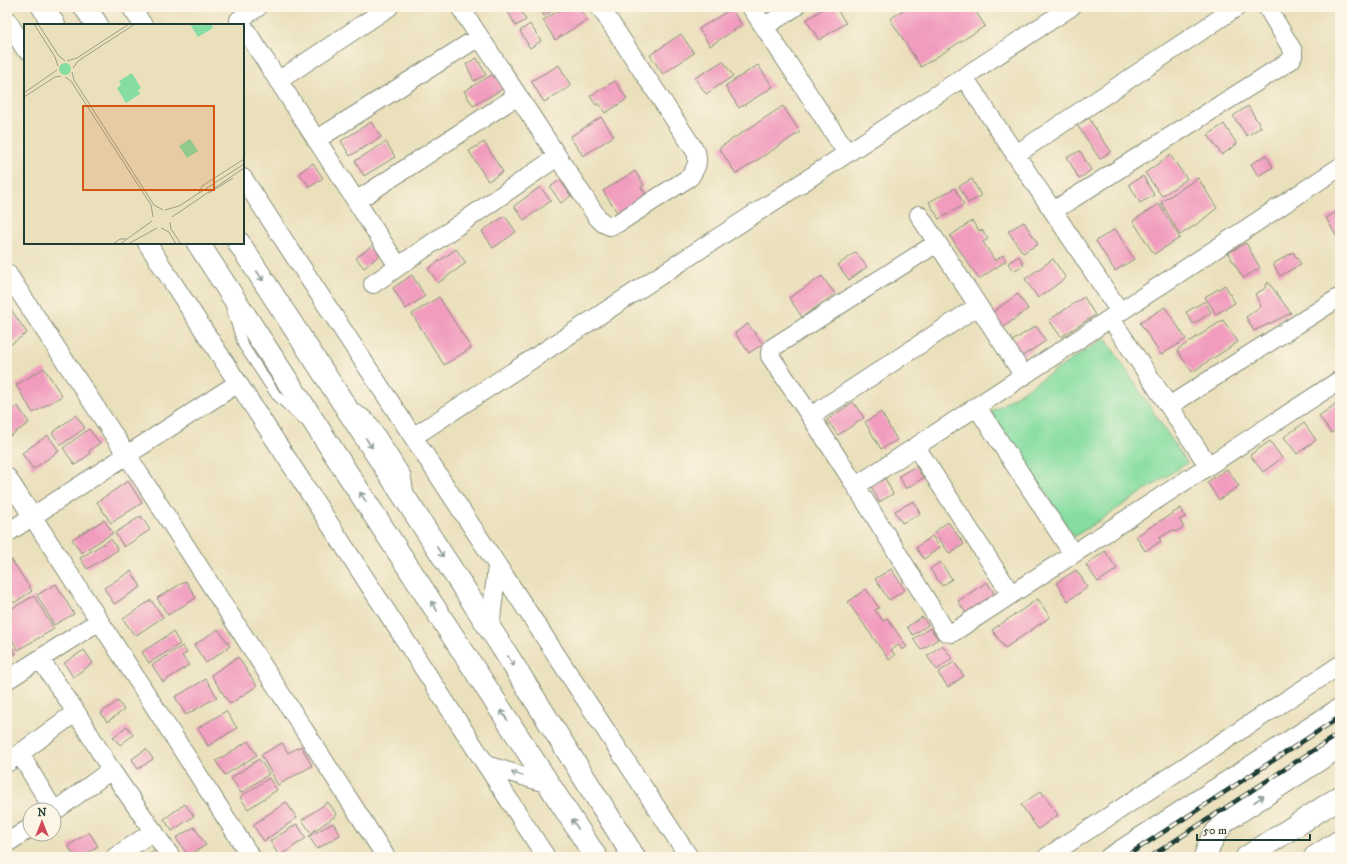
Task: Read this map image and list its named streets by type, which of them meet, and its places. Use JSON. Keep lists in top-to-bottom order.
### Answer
{
  "scale_bar": "50 m",
  "north": "top"
}
